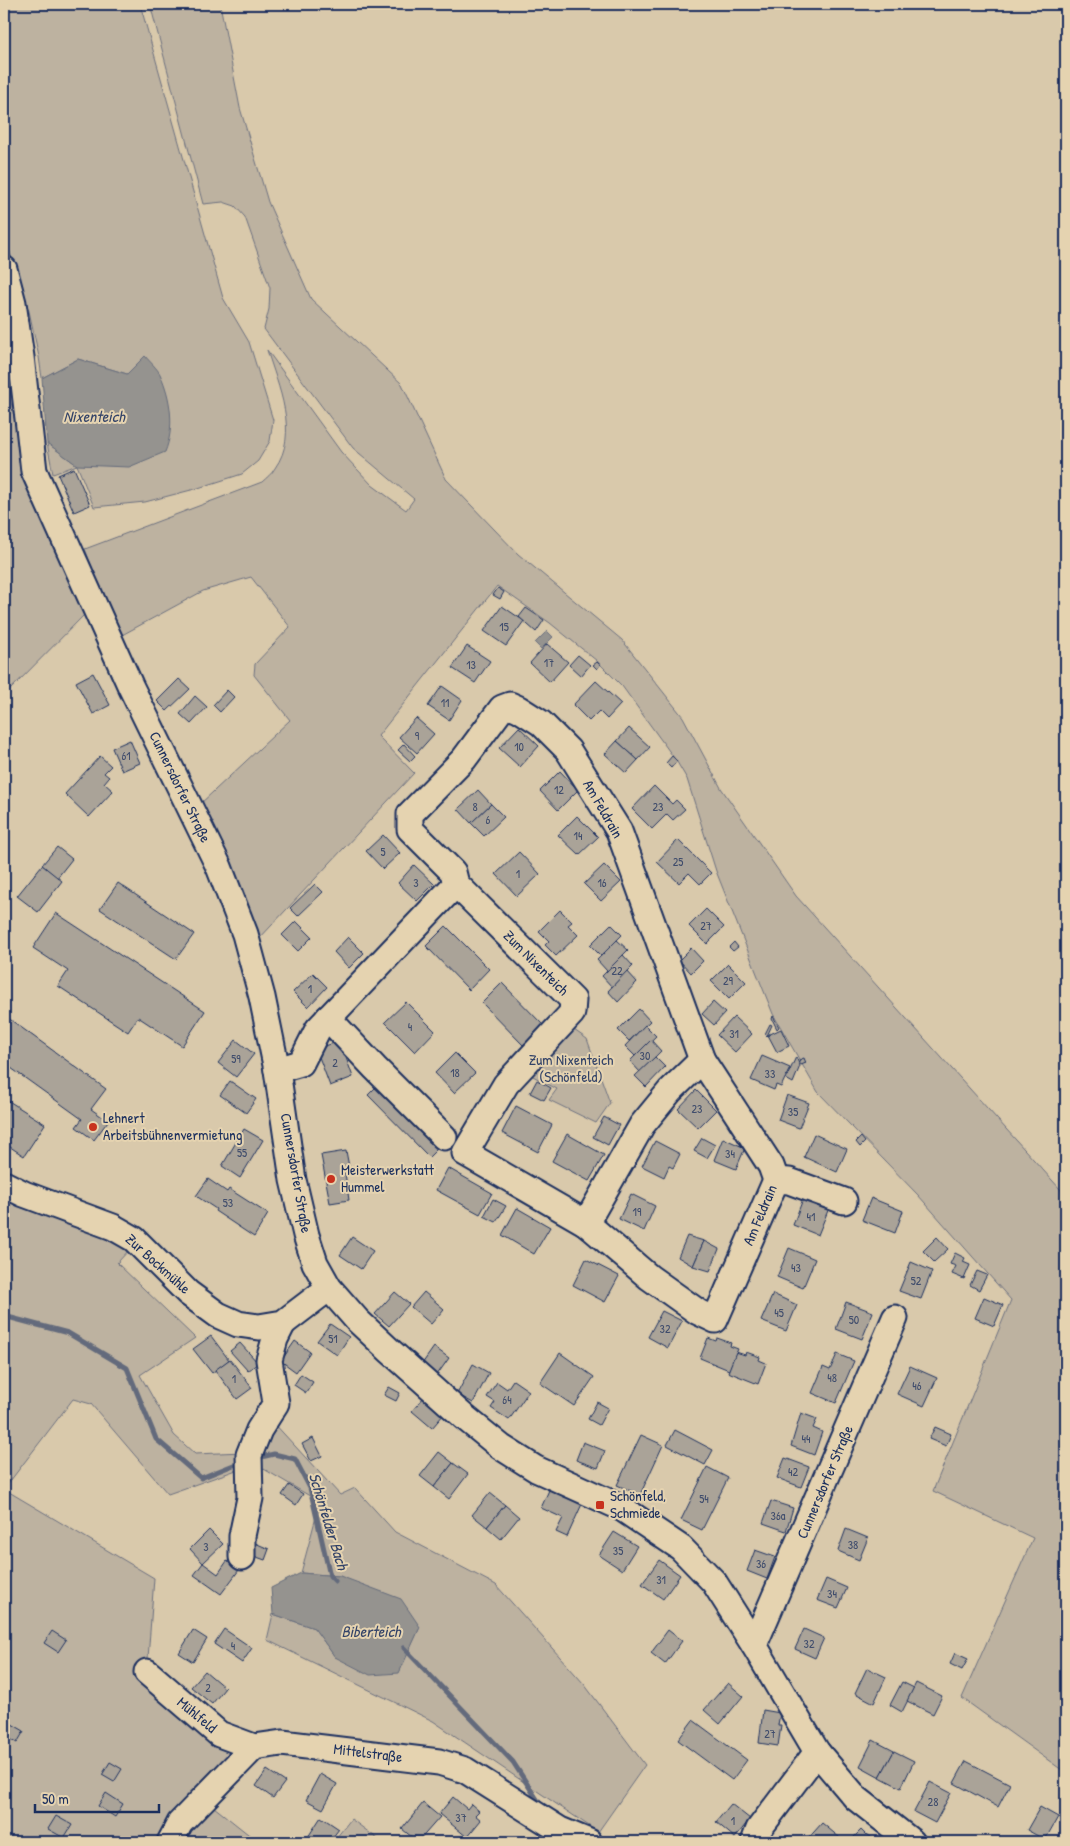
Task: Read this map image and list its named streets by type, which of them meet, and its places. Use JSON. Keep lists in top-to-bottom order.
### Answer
{
  "streets": {
    "street": [
      "Cunnersdorfer Straße",
      "Am Feldrain",
      "Zum Nixenteich",
      "Zur Bockmühle",
      "Mühlfeld",
      "Mittelstraße"
    ]
  },
  "crossings": [
    ["Cunnersdorfer Straße", "Zur Bockmühle"],
    ["Am Feldrain", "Zum Nixenteich"],
    ["Mühlfeld", "Mittelstraße"]
  ],
  "water": ["Nixenteich", "Schönfelder Bach", "Biberteich"],
  "parks": ["Zum Nixenteich (Schönfeld)"],
  "places": {
    "other": ["Lehnert Arbeitsbühnenvermietung", "Meisterwerkstatt Hummel"],
    "transit": ["Schönfeld, Schmiede"]
  },
  "house_numbers": [
    "15",
    "17",
    "13",
    "11",
    "9",
    "10",
    "61",
    "12",
    "8",
    "23",
    "6",
    "14",
    "5",
    "25",
    "1",
    "3",
    "16",
    "27",
    "22",
    "29",
    "1",
    "4",
    "31",
    "30",
    "59",
    "2",
    "18",
    "33",
    "23",
    "35",
    "55",
    "34",
    "53",
    "19",
    "41",
    "43",
    "52",
    "45",
    "50",
    "32",
    "51",
    "48",
    "1",
    "46",
    "64",
    "44",
    "42",
    "54",
    "36a",
    "38",
    "3",
    "35",
    "36",
    "31",
    "34",
    "32",
    "4",
    "2",
    "27",
    "28",
    "37",
    "1"
  ],
  "scale_bar": "50 m"
}
